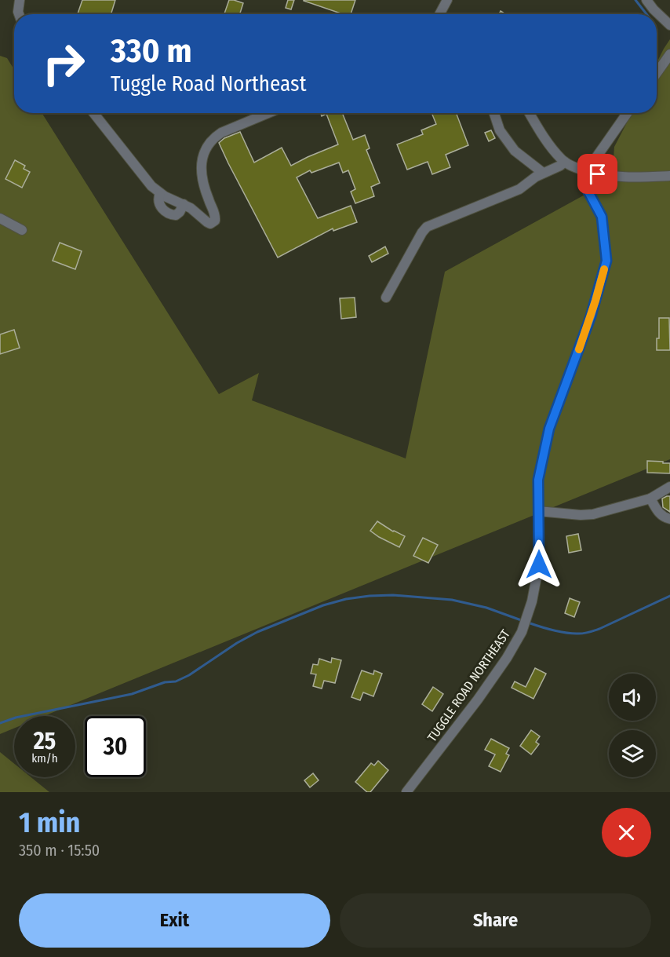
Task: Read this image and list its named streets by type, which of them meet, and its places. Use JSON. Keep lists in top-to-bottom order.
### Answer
{
  "streets": {
    "street": ["TUGGLE ROAD NORTHEAST"]
  },
  "page": {
    "turn": ["330 m", "Tuggle Road Northeast"],
    "speed": "25 km/h",
    "limit": "30",
    "heading": ["1 min", "350 m · 15:50"],
    "buttons": ["Exit", "Share"]
  }
}
